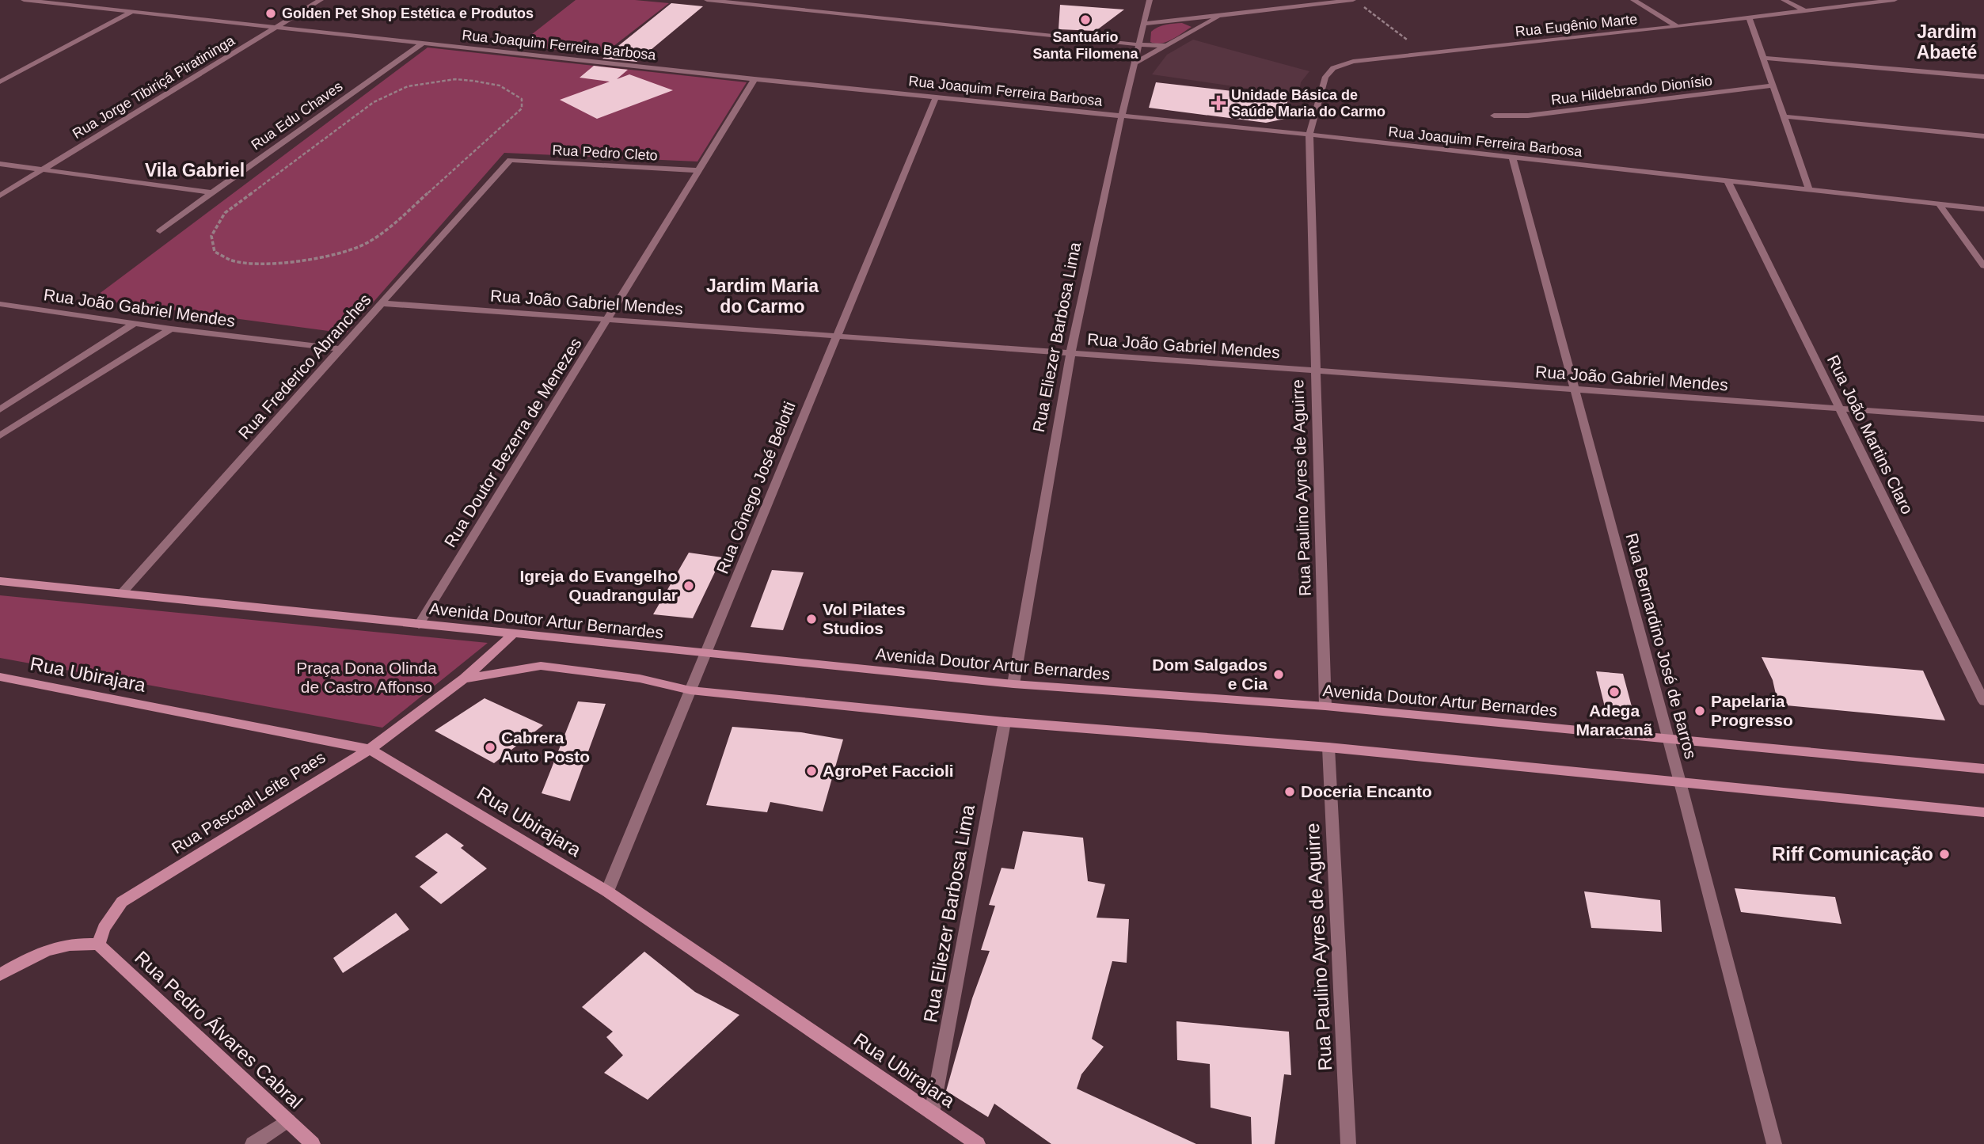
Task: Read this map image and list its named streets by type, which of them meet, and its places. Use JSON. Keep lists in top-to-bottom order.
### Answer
{
  "streets": {
    "main road": [
      "Avenida Doutor Artur Bernardes",
      "Rua Ubirajara",
      "Rua Pascoal Leite Paes",
      "Rua Pedro Álvares Cabral"
    ],
    "street": [
      "Rua Eugênio Marte",
      "Rua Joaquim Ferreira Barbosa",
      "Rua Jorge Tibiriçá Piratininga",
      "Rua Hildebrando Dionísio",
      "Rua Edu Chaves",
      "Rua Pedro Cleto",
      "Rua João Gabriel Mendes",
      "Rua Eliezer Barbosa Lima",
      "Rua Frederico Abranches",
      "Rua João Martins Claro",
      "Rua Doutor Bezerra de Menezes",
      "Rua Cônego José Belotti",
      "Rua Paulino Ayres de Aguirre",
      "Rua Bernardino José de Barros"
    ]
  },
  "crossings": [
    ["Rua Eugênio Marte", "Rua Joaquim Ferreira Barbosa"],
    ["Rua Eugênio Marte", "Rua Paulino Ayres de Aguirre"],
    ["Rua Joaquim Ferreira Barbosa", "Rua Jorge Tibiriçá Piratininga"],
    ["Rua Joaquim Ferreira Barbosa", "Rua Edu Chaves"],
    ["Rua Joaquim Ferreira Barbosa", "Rua Eliezer Barbosa Lima"],
    ["Rua Joaquim Ferreira Barbosa", "Rua João Martins Claro"],
    ["Rua Joaquim Ferreira Barbosa", "Rua Doutor Bezerra de Menezes"],
    ["Rua Joaquim Ferreira Barbosa", "Rua Cônego José Belotti"],
    ["Rua Joaquim Ferreira Barbosa", "Rua Paulino Ayres de Aguirre"],
    ["Rua Joaquim Ferreira Barbosa", "Rua Bernardino José de Barros"],
    ["Rua Pedro Cleto", "Rua Frederico Abranches"],
    ["Rua Pedro Cleto", "Rua Doutor Bezerra de Menezes"],
    ["Rua João Gabriel Mendes", "Rua Eliezer Barbosa Lima"],
    ["Rua João Gabriel Mendes", "Rua Frederico Abranches"],
    ["Rua João Gabriel Mendes", "Rua João Martins Claro"],
    ["Rua João Gabriel Mendes", "Rua Doutor Bezerra de Menezes"],
    ["Rua João Gabriel Mendes", "Rua Cônego José Belotti"],
    ["Rua João Gabriel Mendes", "Rua Paulino Ayres de Aguirre"],
    ["Rua João Gabriel Mendes", "Rua Bernardino José de Barros"],
    ["Rua Eliezer Barbosa Lima", "Avenida Doutor Artur Bernardes"],
    ["Rua Eliezer Barbosa Lima", "Rua Ubirajara"],
    ["Rua Frederico Abranches", "Avenida Doutor Artur Bernardes"],
    ["Rua Doutor Bezerra de Menezes", "Avenida Doutor Artur Bernardes"],
    ["Rua Cônego José Belotti", "Avenida Doutor Artur Bernardes"],
    ["Rua Cônego José Belotti", "Rua Ubirajara"],
    ["Rua Paulino Ayres de Aguirre", "Avenida Doutor Artur Bernardes"],
    ["Avenida Doutor Artur Bernardes", "Rua Bernardino José de Barros"],
    ["Avenida Doutor Artur Bernardes", "Rua Pascoal Leite Paes"],
    ["Rua Ubirajara", "Rua Pascoal Leite Paes"],
    ["Rua Pascoal Leite Paes", "Rua Pedro Álvares Cabral"]
  ],
  "districts": ["Jardim Abaeté", "Vila Gabriel", "Jardim Maria do Carmo"],
  "parks": ["Praça Dona Olinda de Castro Affonso"],
  "places": {
    "other": [
      "Golden Pet Shop Estética e Produtos",
      "Santuário Santa Filomena",
      "Igreja do Evangelho Quadrangular",
      "Vol Pilates Studios",
      "Dom Salgados e Cia",
      "Adega Maracanã",
      "Papelaria Progresso",
      "Cabrera Auto Posto",
      "AgroPet Faccioli",
      "Doceria Encanto",
      "Riff Comunicação"
    ],
    "health": ["Unidade Básica de Saúde Maria do Carmo"]
  }
}
